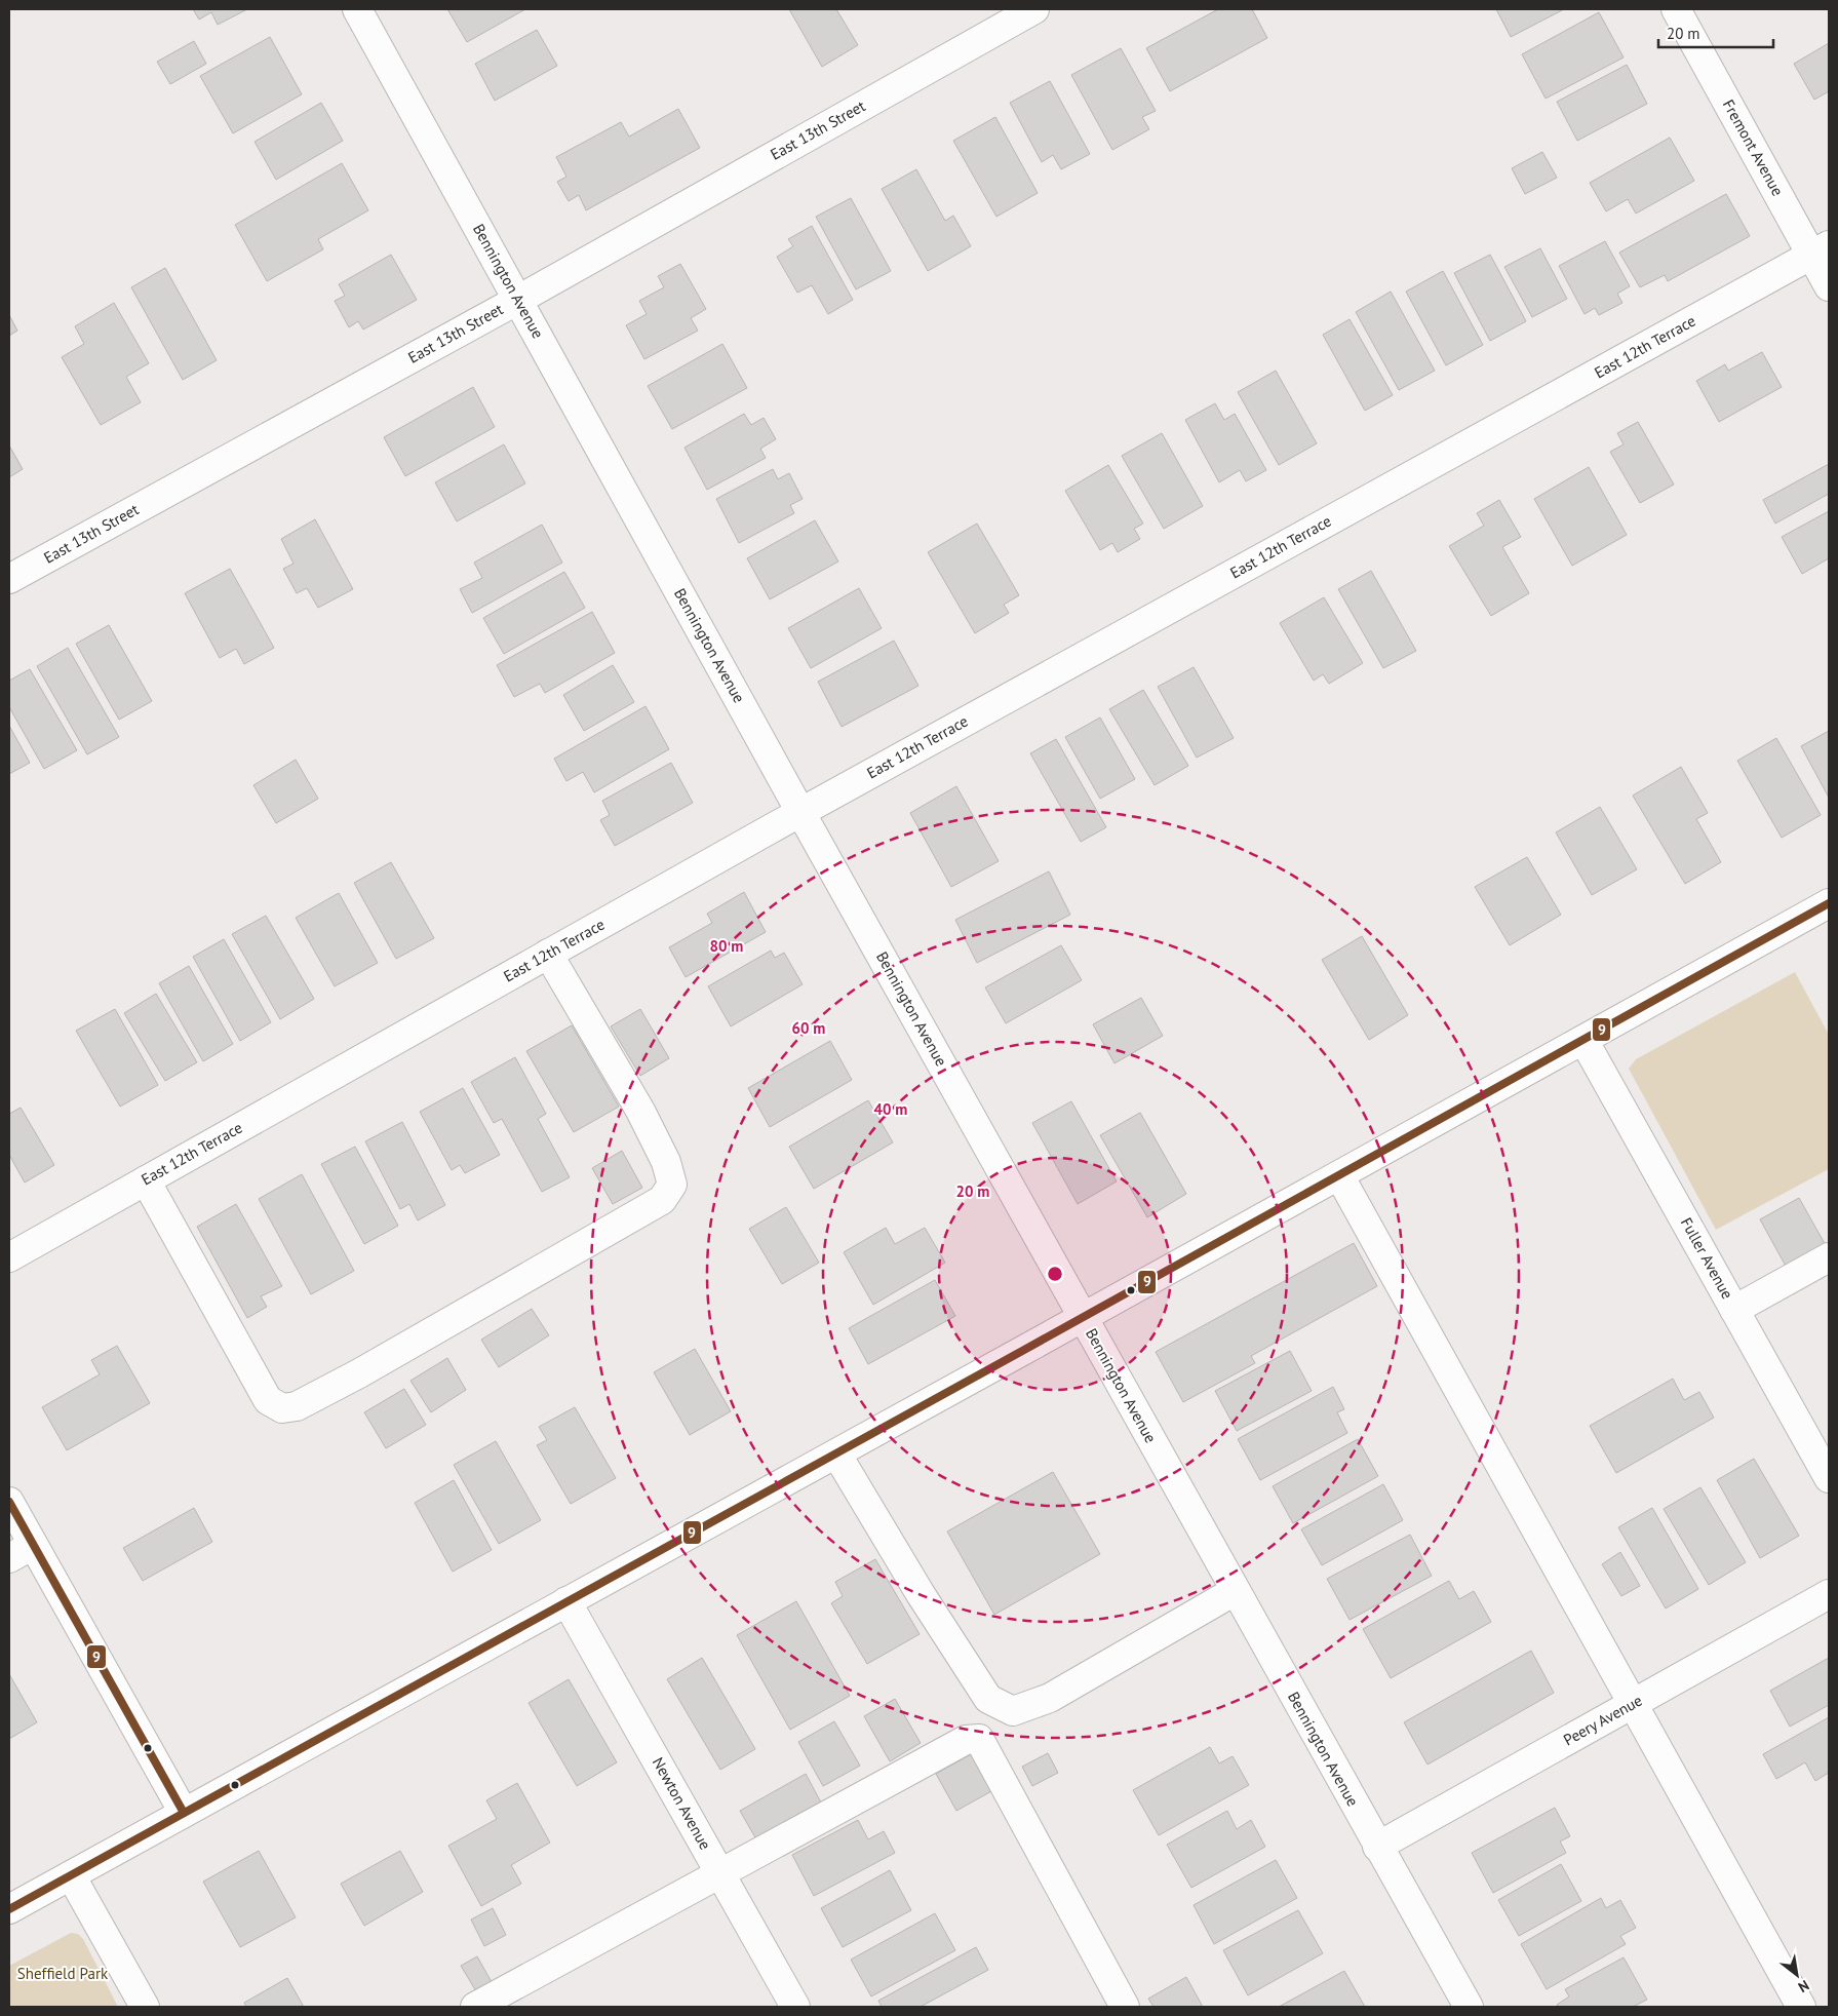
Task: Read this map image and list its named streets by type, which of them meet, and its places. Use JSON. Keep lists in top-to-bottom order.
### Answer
{
  "streets": {
    "street": [
      "East 13th Street",
      "Fremont Avenue",
      "Bennington Avenue",
      "East 12th Terrace",
      "Fuller Avenue",
      "Peery Avenue",
      "Newton Avenue"
    ]
  },
  "crossings": [
    ["East 13th Street", "Bennington Avenue"],
    ["Fremont Avenue", "East 12th Terrace"],
    ["Bennington Avenue", "East 12th Terrace"],
    ["Bennington Avenue", "Peery Avenue"]
  ],
  "parks": ["Sheffield Park"],
  "lines": ["transit line 9"],
  "scale_bar": "20 m",
  "north": "bottom right",
  "rings": [
    "80 m",
    "60 m",
    "40 m",
    "20 m"
  ]
}
